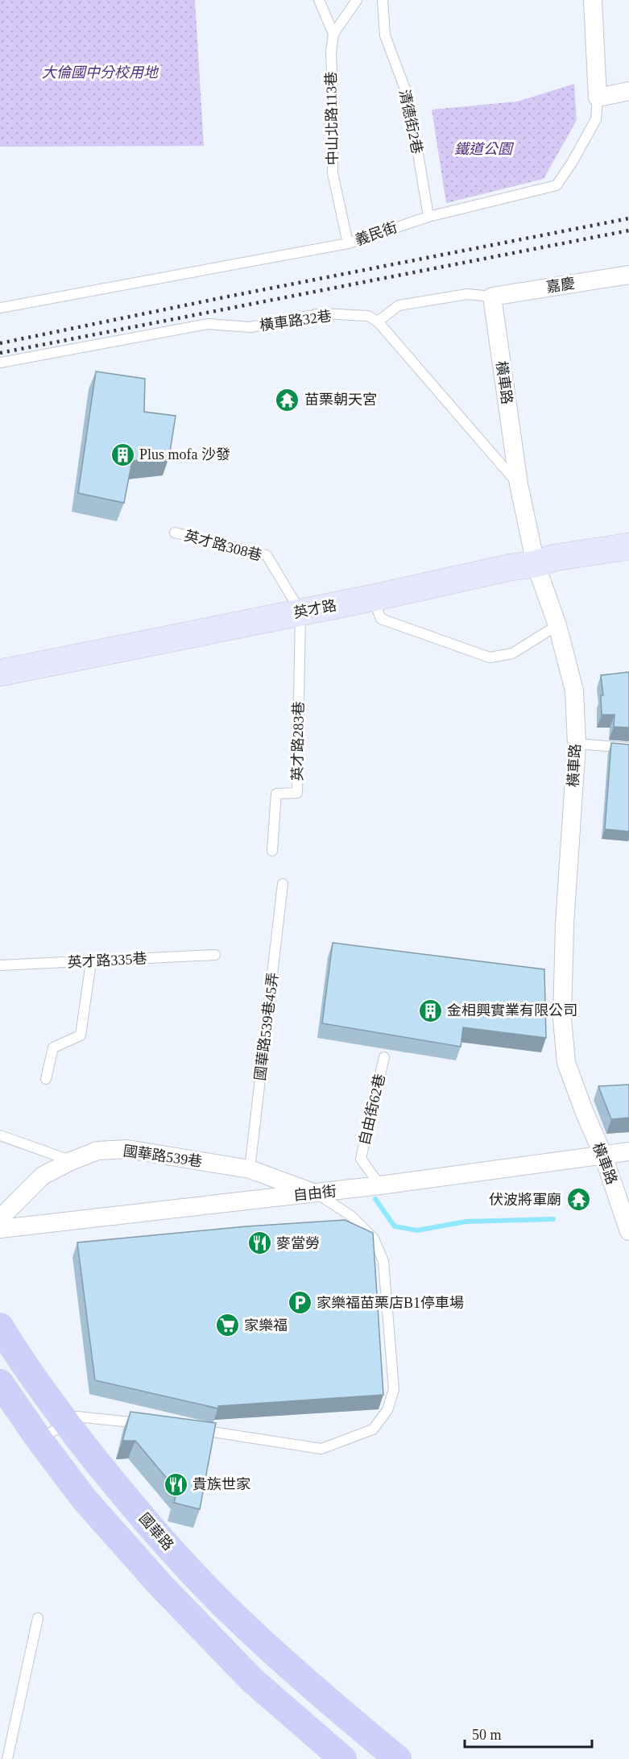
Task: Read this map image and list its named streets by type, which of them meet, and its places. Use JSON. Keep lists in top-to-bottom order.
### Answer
{
  "streets": {
    "main road": ["國華路"],
    "street": [
      "義民街",
      "嘉慶",
      "橫車路",
      "英才路",
      "國華路539巷",
      "自由街"
    ],
    "lane": [
      "中山北路113巷",
      "清德街2巷",
      "橫車路32巷",
      "英才路308巷",
      "英才路283巷",
      "英才路335巷",
      "國華路539巷45弄",
      "自由街62巷"
    ]
  },
  "crossings": [
    ["中山北路113巷", "義民街"],
    ["清德街2巷", "義民街"],
    ["嘉慶", "橫車路"],
    ["橫車路", "英才路"],
    ["橫車路", "自由街"],
    ["英才路308巷", "英才路"],
    ["英才路308巷", "英才路283巷"],
    ["英才路", "英才路283巷"],
    ["國華路539巷45弄", "國華路539巷"],
    ["自由街62巷", "自由街"],
    ["國華路539巷", "自由街"]
  ],
  "parks": ["大倫國中分校用地", "鐵道公園"],
  "places": {
    "temple": ["苗栗朝天宮", "伏波將軍廟"],
    "building": ["Plus mofa 沙發", "金相興實業有限公司"],
    "restaurant": ["麥當勞", "貴族世家"],
    "parking": ["家樂福苗栗店B1停車場"],
    "supermarket": ["家樂福"]
  },
  "scale_bar": "50 m"
}
